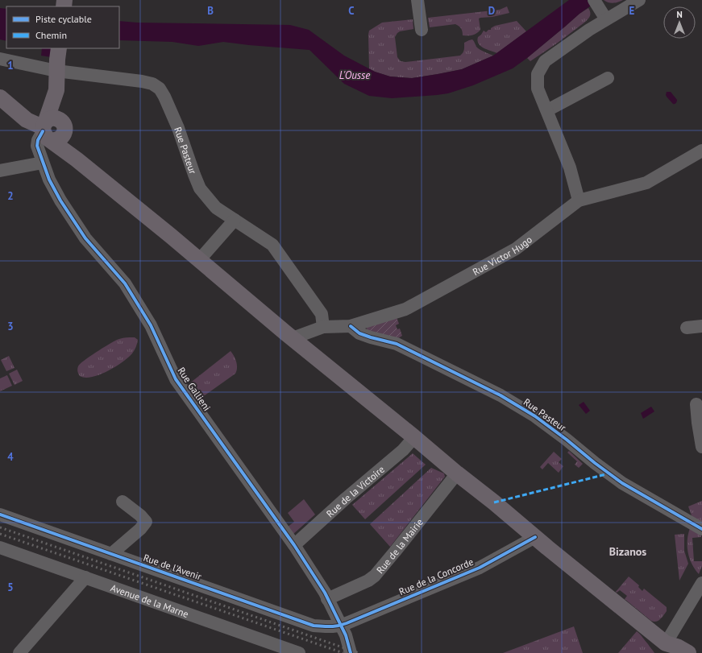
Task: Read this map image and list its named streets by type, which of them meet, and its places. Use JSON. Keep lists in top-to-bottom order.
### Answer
{
  "streets": {
    "street": [
      "Rue Pasteur",
      "Rue Victor Hugo",
      "Rue Gallieni",
      "Rue de la Victoire",
      "Rue de la Mairie",
      "Rue de l'Avenir",
      "Rue de la Concorde",
      "Avenue de la Marne"
    ]
  },
  "crossings": [
    ["Rue Pasteur", "Rue Victor Hugo"],
    ["Rue Gallieni", "Rue de la Victoire"],
    ["Rue Gallieni", "Rue de la Mairie"],
    ["Rue Gallieni", "Rue de l'Avenir"],
    ["Rue Gallieni", "Rue de la Concorde"],
    ["Rue de l'Avenir", "Rue de la Concorde"]
  ],
  "districts": ["Bizanos"],
  "water": ["L'Ousse"],
  "legend": ["Piste cyclable", "Chemin"],
  "north": "top",
  "grid": {
    "columns": [
      "B",
      "C",
      "D",
      "E"
    ],
    "rows": [
      "1",
      "2",
      "3",
      "4",
      "5"
    ]
  }
}
